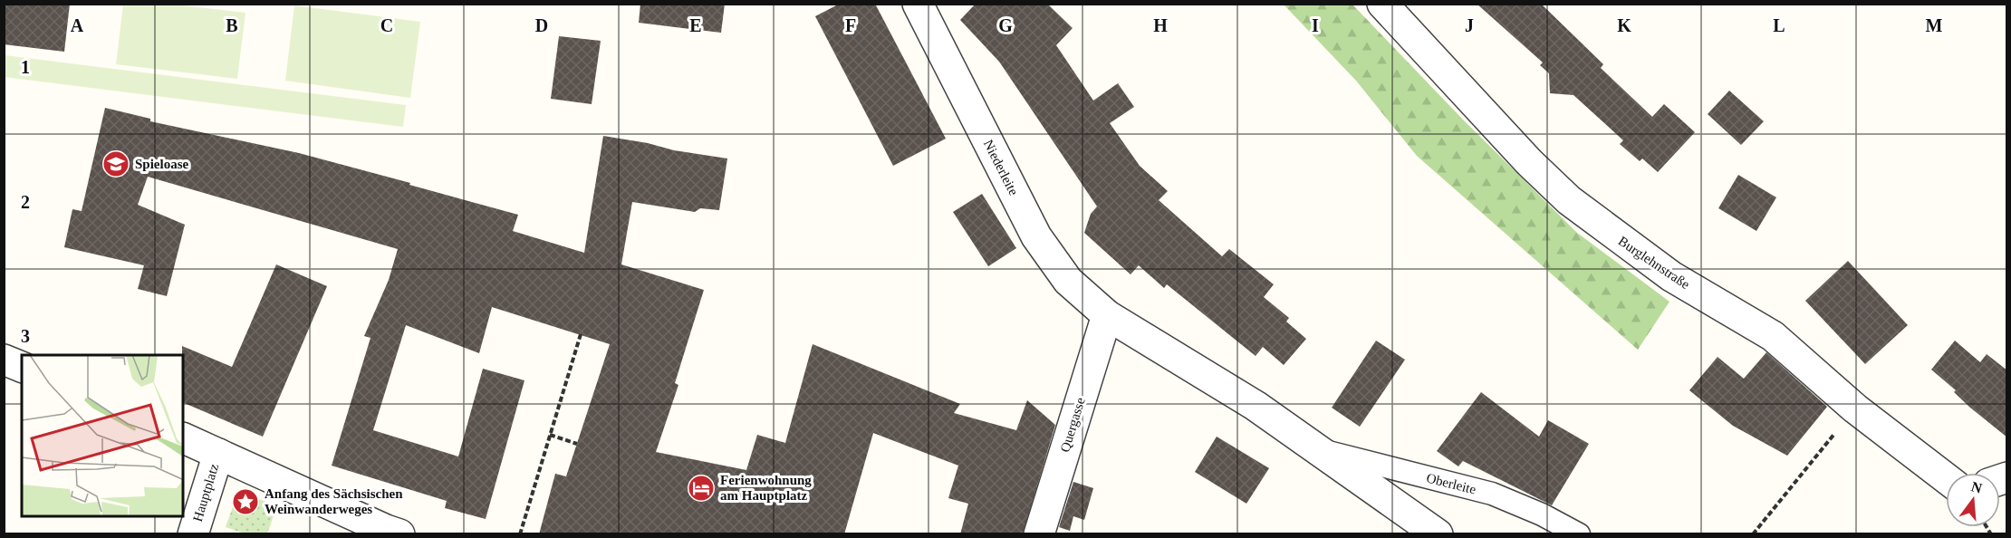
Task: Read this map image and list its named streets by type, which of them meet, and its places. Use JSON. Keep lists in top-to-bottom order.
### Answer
{
  "streets": {
    "street": [
      "Niederleite",
      "Burglehnstraße",
      "Quergasse",
      "Oberleite",
      "Hauptplatz"
    ]
  },
  "crossings": [
    ["Niederleite", "Quergasse"],
    ["Niederleite", "Oberleite"],
    ["Quergasse", "Oberleite"]
  ],
  "places": {
    "school or university": ["Spieloase"],
    "hotel": ["Ferienwohnung am Hauptplatz"],
    "place": ["Anfang des Sächsischen Weinwanderweges"]
  },
  "north": "top",
  "grid": {
    "columns": [
      "A",
      "B",
      "C",
      "D",
      "E",
      "F",
      "G",
      "H",
      "I",
      "J",
      "K",
      "L",
      "M"
    ],
    "rows": ["1", "2", "3"]
  }
}
